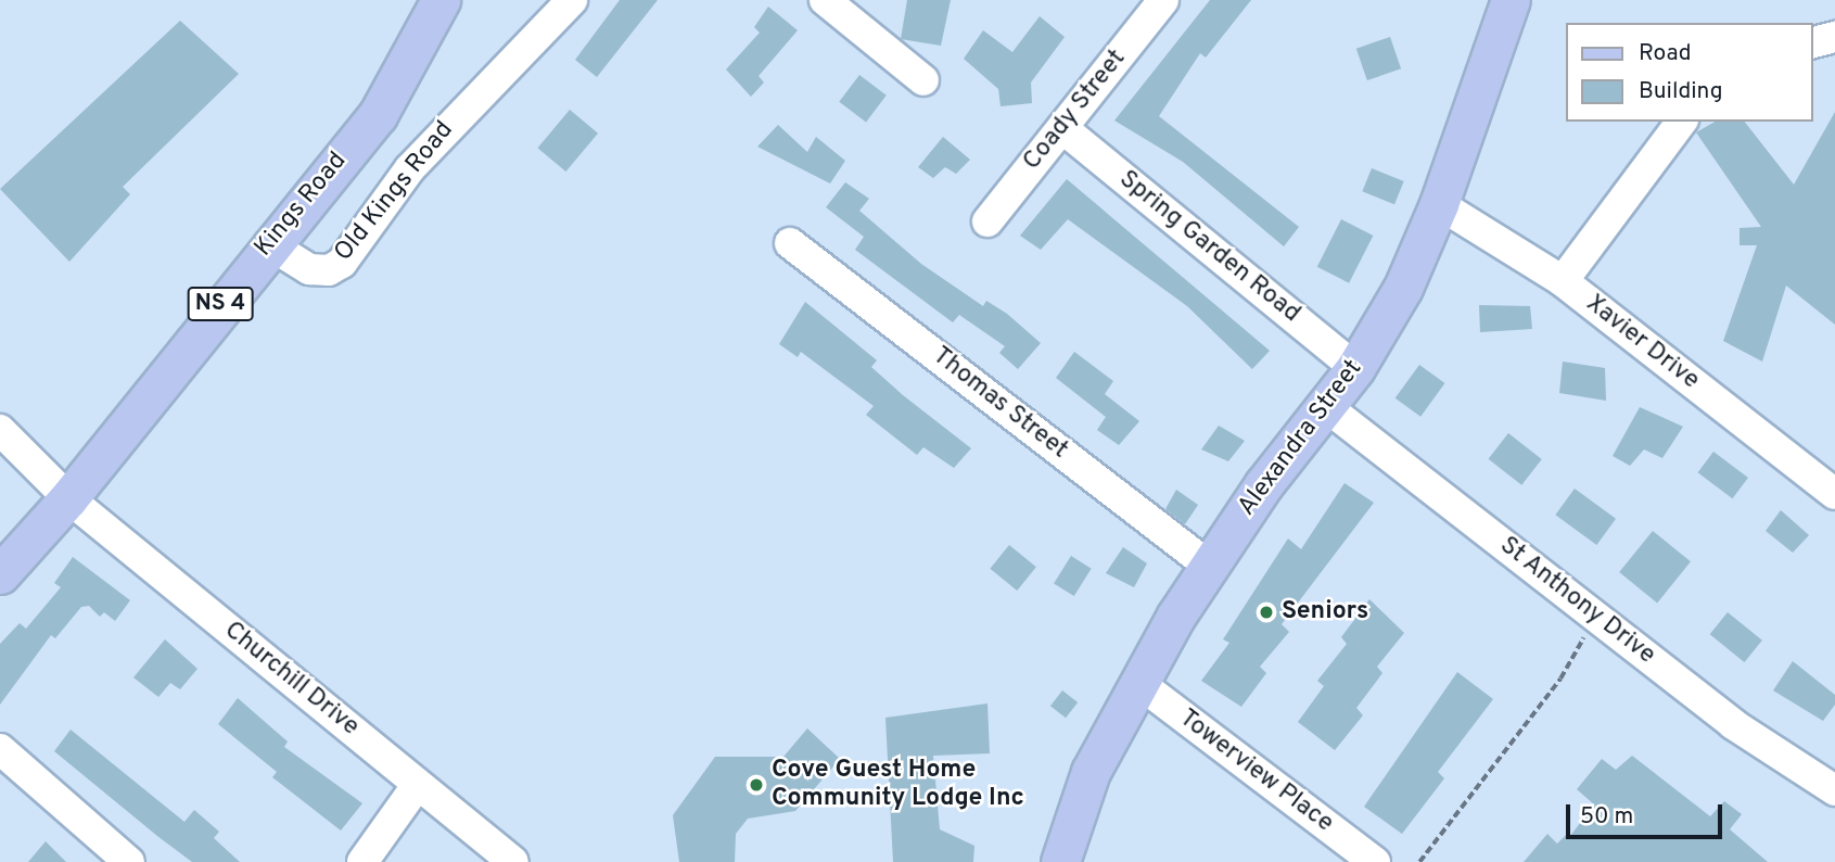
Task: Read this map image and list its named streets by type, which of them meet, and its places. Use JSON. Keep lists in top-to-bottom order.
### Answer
{
  "streets": {
    "main road": ["Kings Road", "NS 4", "Alexandra Street"],
    "street": [
      "Coady Street",
      "Old Kings Road",
      "Spring Garden Road",
      "Xavier Drive",
      "Thomas Street",
      "St Anthony Drive",
      "Churchill Drive",
      "Towerview Place"
    ]
  },
  "crossings": [
    ["Coady Street", "Spring Garden Road"],
    ["Old Kings Road", "Kings Road"],
    ["Kings Road", "Churchill Drive"],
    ["Spring Garden Road", "Alexandra Street"],
    ["Xavier Drive", "Alexandra Street"],
    ["Thomas Street", "Alexandra Street"],
    ["Alexandra Street", "St Anthony Drive"],
    ["Alexandra Street", "Towerview Place"]
  ],
  "places": ["Seniors", "Cove Guest Home Community Lodge Inc"],
  "legend": ["Road", "Building"],
  "scale_bar": "50 m"
}
